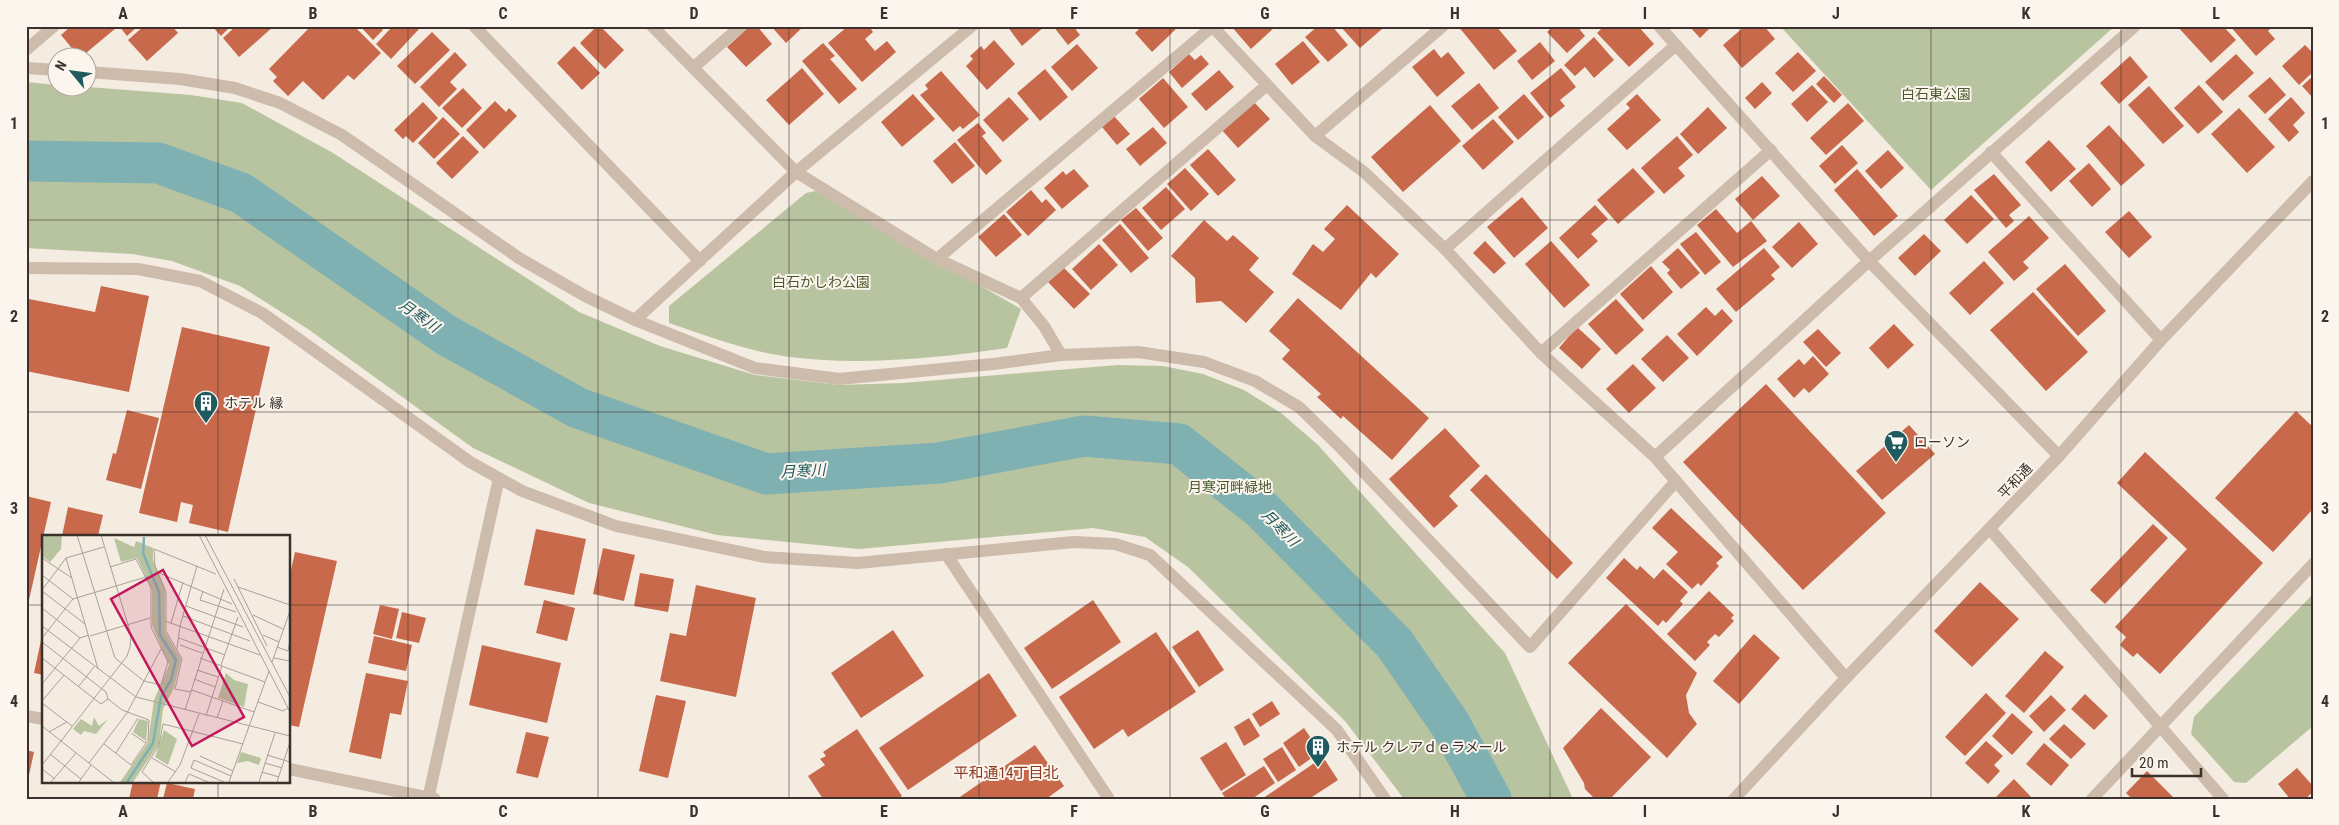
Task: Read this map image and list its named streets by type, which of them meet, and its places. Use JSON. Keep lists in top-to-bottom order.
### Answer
{
  "streets": {
    "street": ["平和通"]
  },
  "districts": ["平和通14丁目北"],
  "water": ["月寒川"],
  "parks": ["白石東公園", "白石かしわ公園", "月寒河畔緑地"],
  "places": {
    "building": ["ホテル 縁", "ホテル クレアｄｅラメール"],
    "supermarket": ["ローソン"]
  },
  "scale_bar": "20 m",
  "north": "top left",
  "grid": {
    "columns": [
      "A",
      "B",
      "C",
      "D",
      "E",
      "F",
      "G",
      "H",
      "I",
      "J",
      "K",
      "L"
    ],
    "rows": [
      "1",
      "2",
      "3",
      "4"
    ]
  }
}
